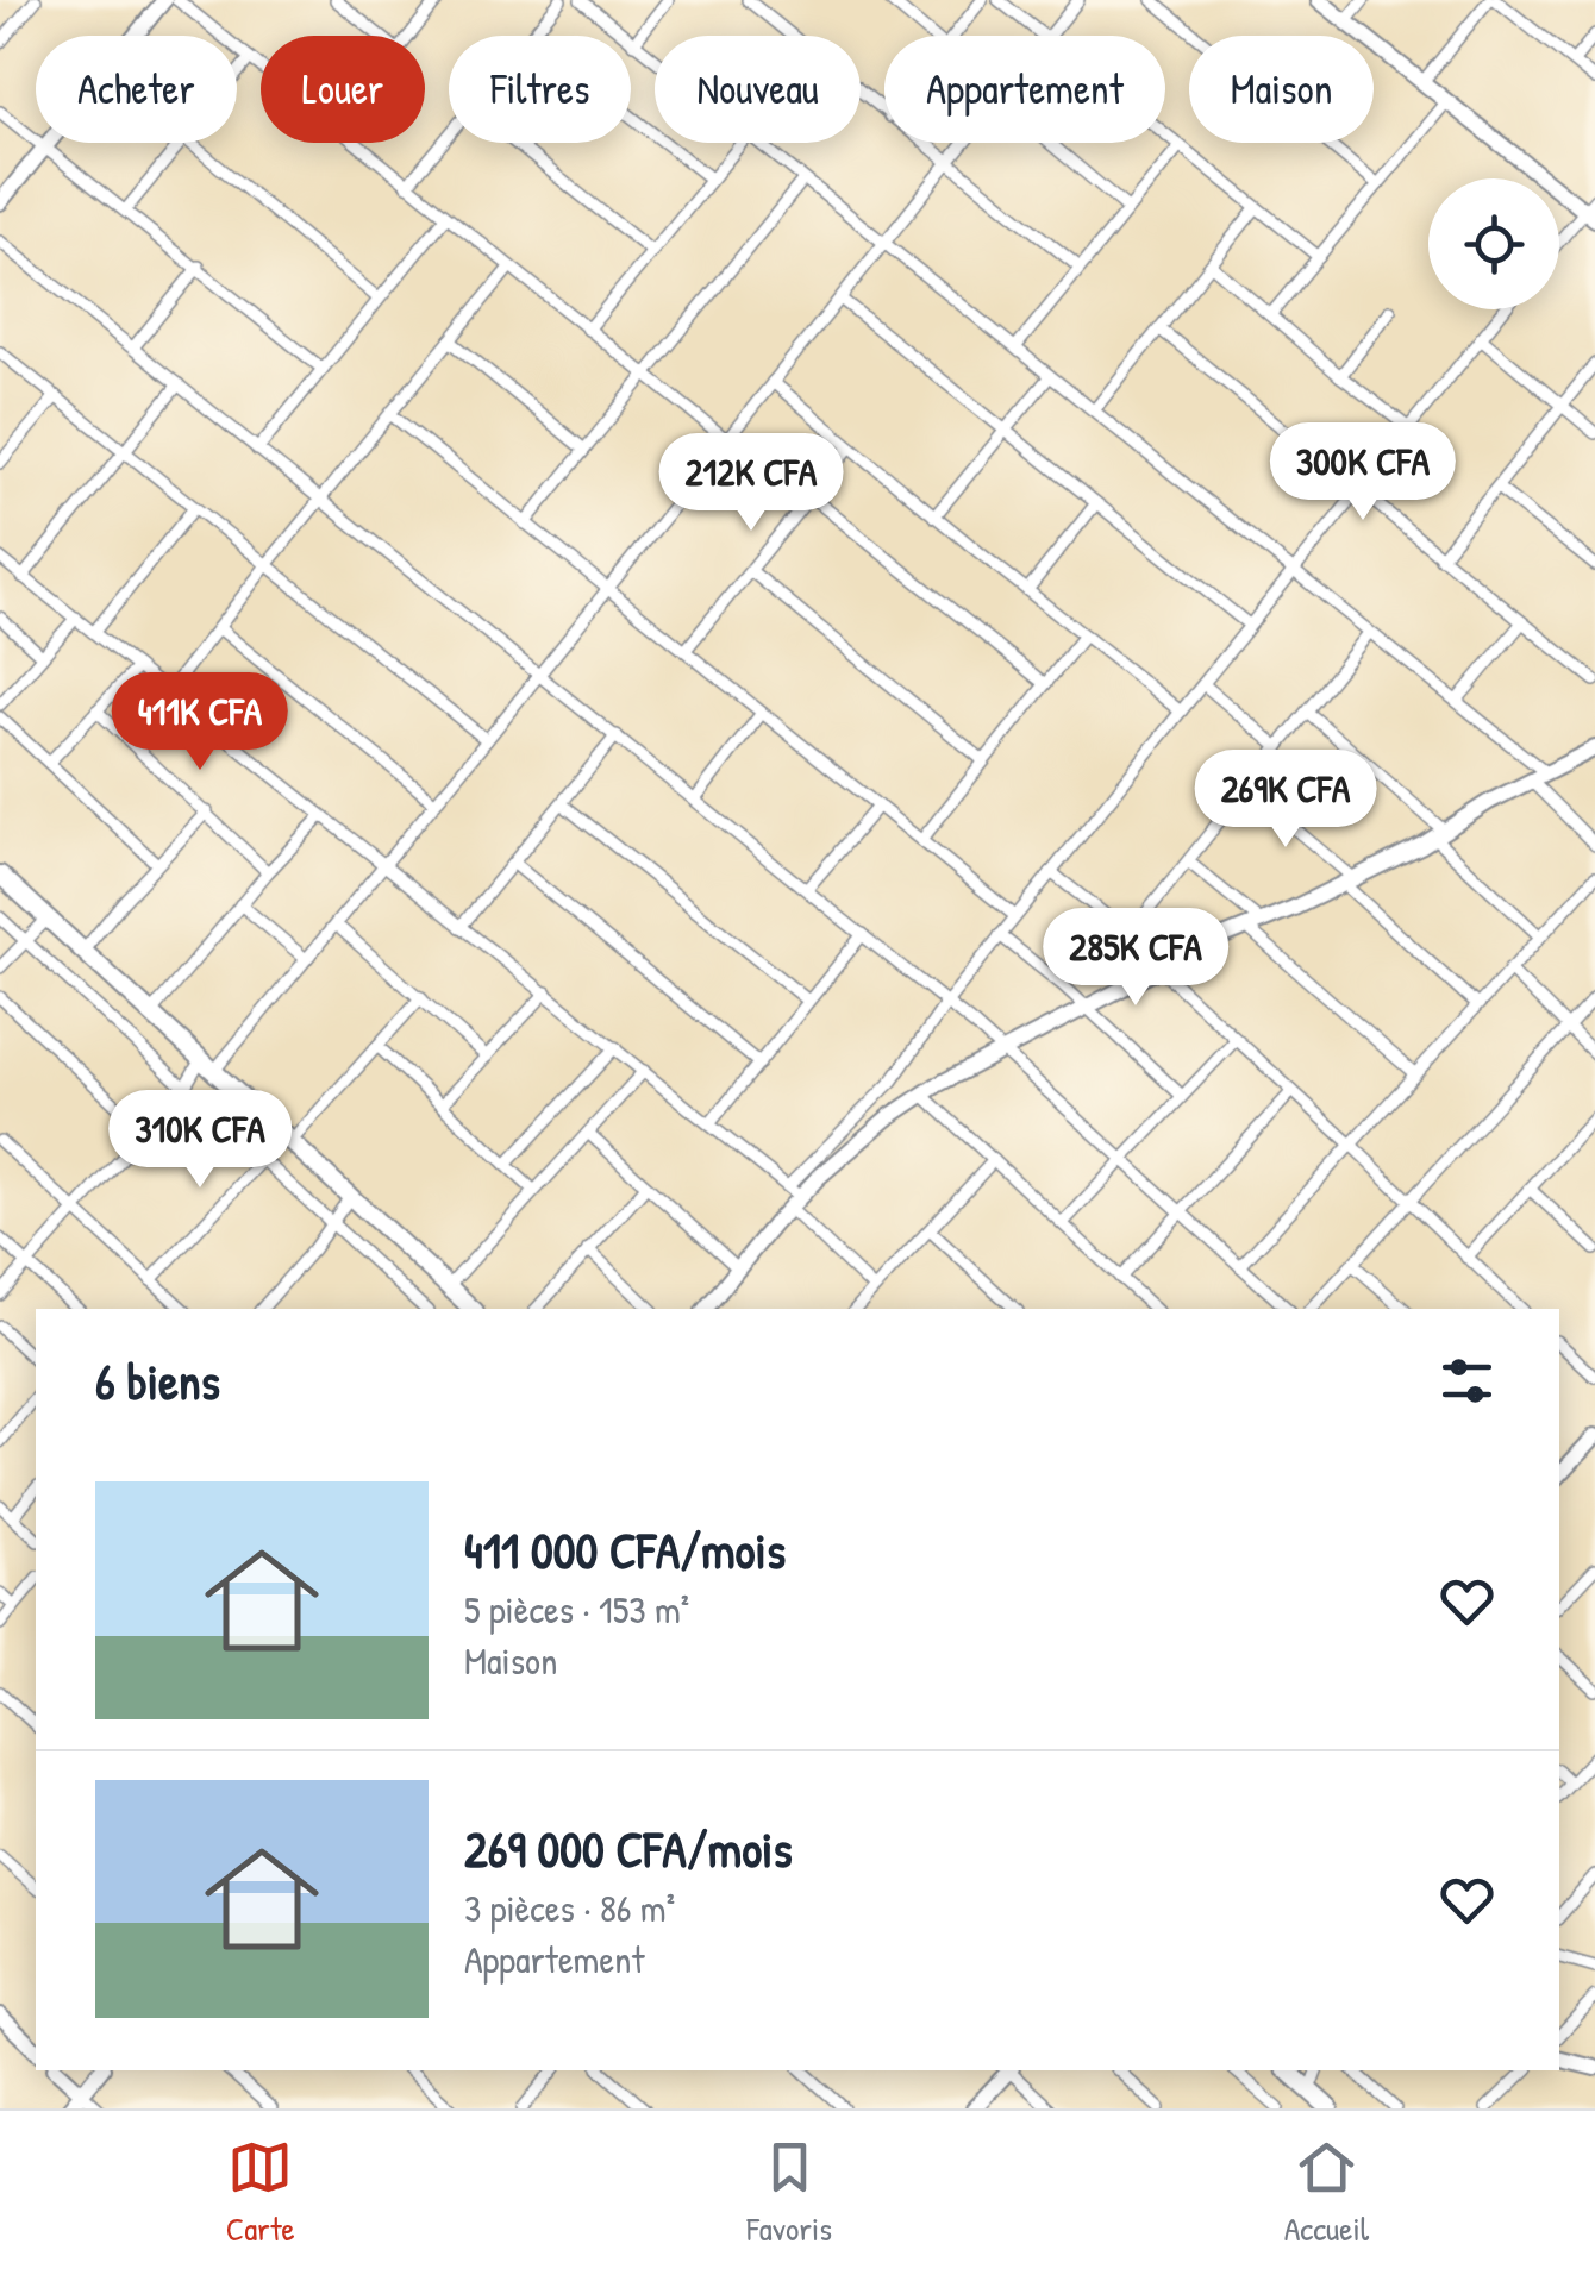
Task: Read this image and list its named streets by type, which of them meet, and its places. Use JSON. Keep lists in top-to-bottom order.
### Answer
{
  "page": {
    "chip": [
      "Acheter",
      "Louer",
      "Filtres",
      "Nouveau",
      "Appartement",
      "Maison"
    ],
    "price": [
      "300K CFA",
      "212K CFA",
      "411K CFA",
      "269K CFA",
      "285K CFA",
      "310K CFA"
    ],
    "heading": "6 biens",
    "list": [
      {
        "name": "411 000 CFA/mois",
        "note": "5 pièces · 153 m² · Maison"
      },
      {
        "name": "269 000 CFA/mois",
        "note": "3 pièces · 86 m² · Appartement"
      }
    ],
    "tabs": ["Carte", "Favoris", "Accueil"]
  }
}
